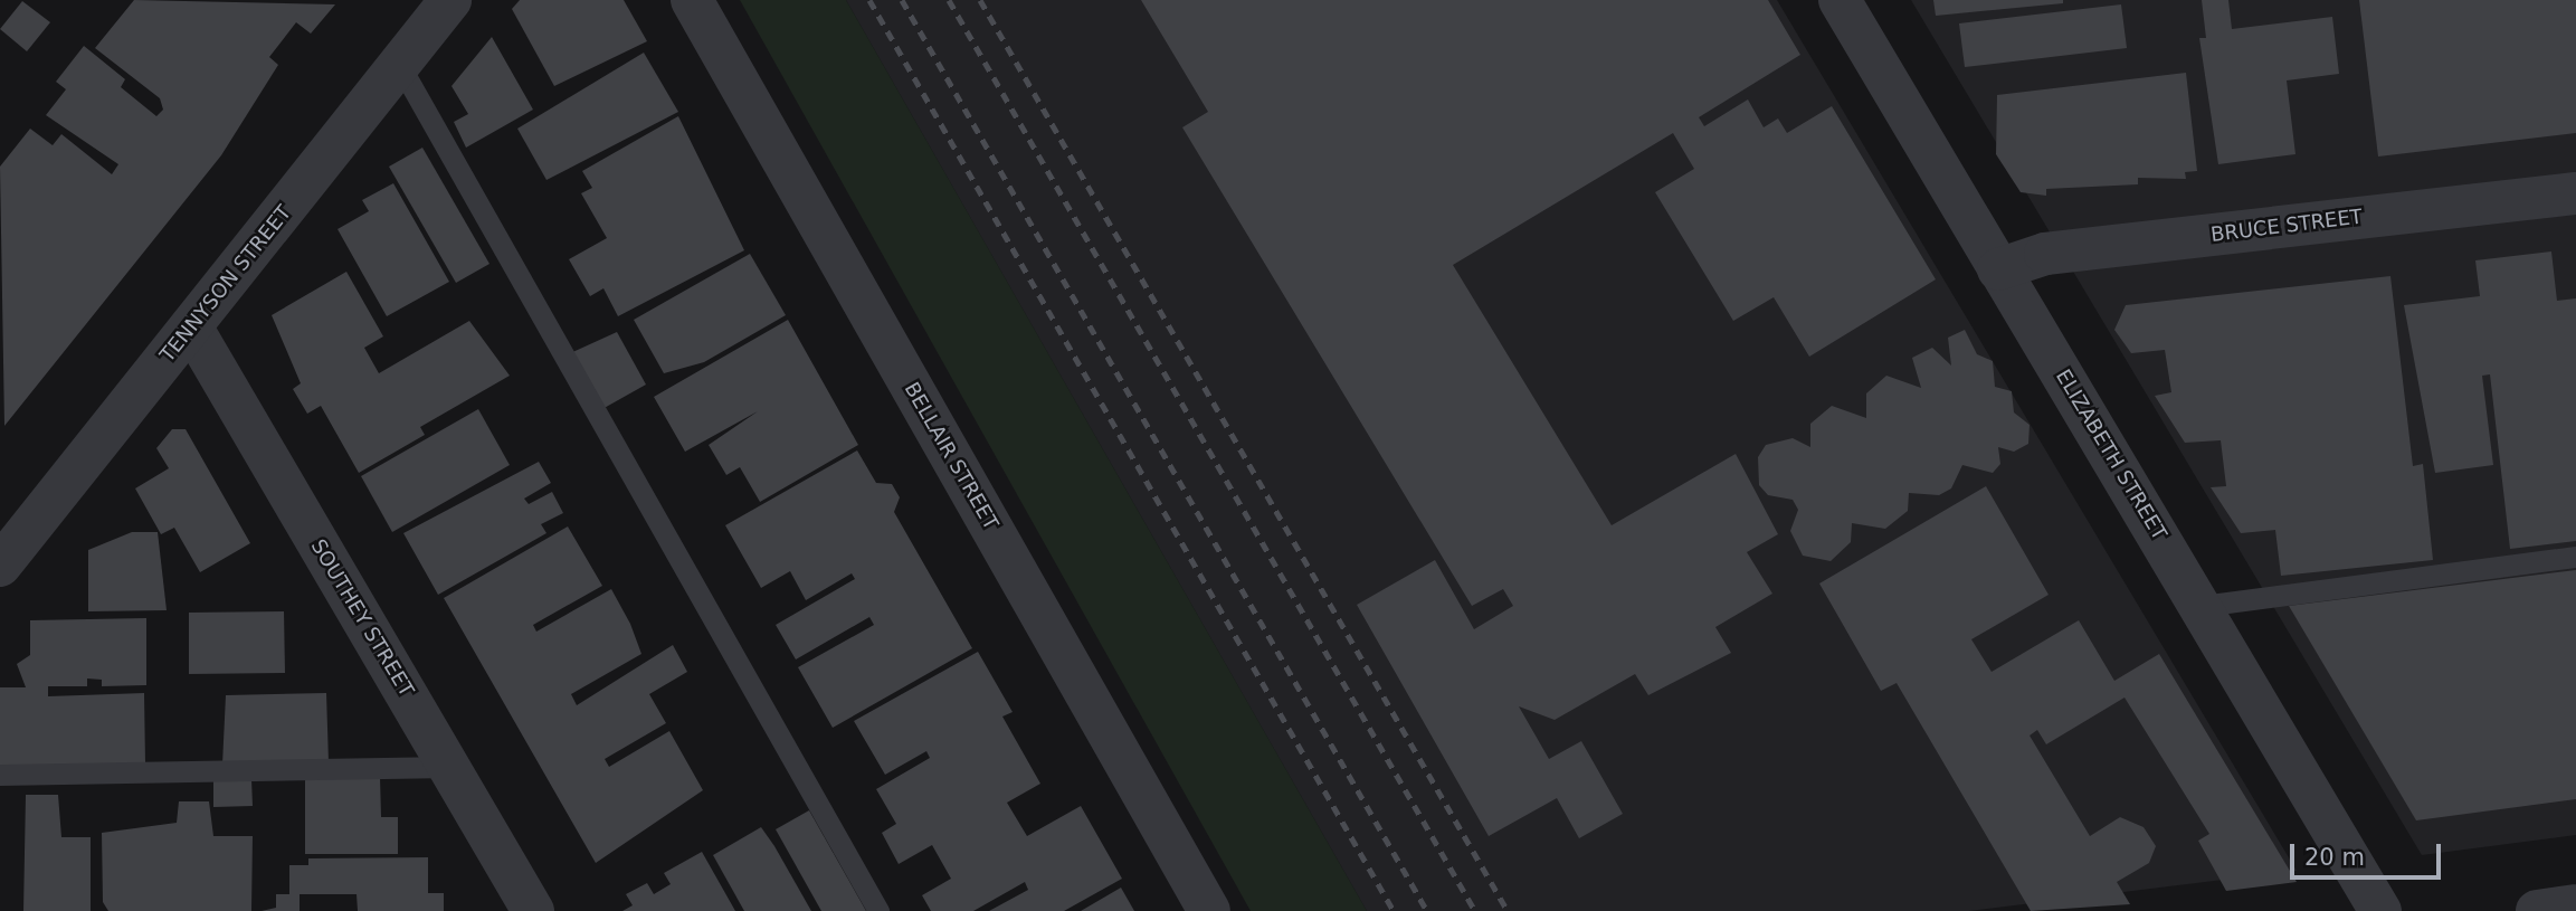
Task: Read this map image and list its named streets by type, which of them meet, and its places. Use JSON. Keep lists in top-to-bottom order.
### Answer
{
  "streets": {
    "street": [
      "BRUCE STREET",
      "TENNYSON STREET",
      "ELIZABETH STREET",
      "BELLAIR STREET",
      "SOUTHEY STREET"
    ]
  },
  "crossings": [
    ["BRUCE STREET", "ELIZABETH STREET"],
    ["TENNYSON STREET", "SOUTHEY STREET"]
  ],
  "scale_bar": "20 m"
}
